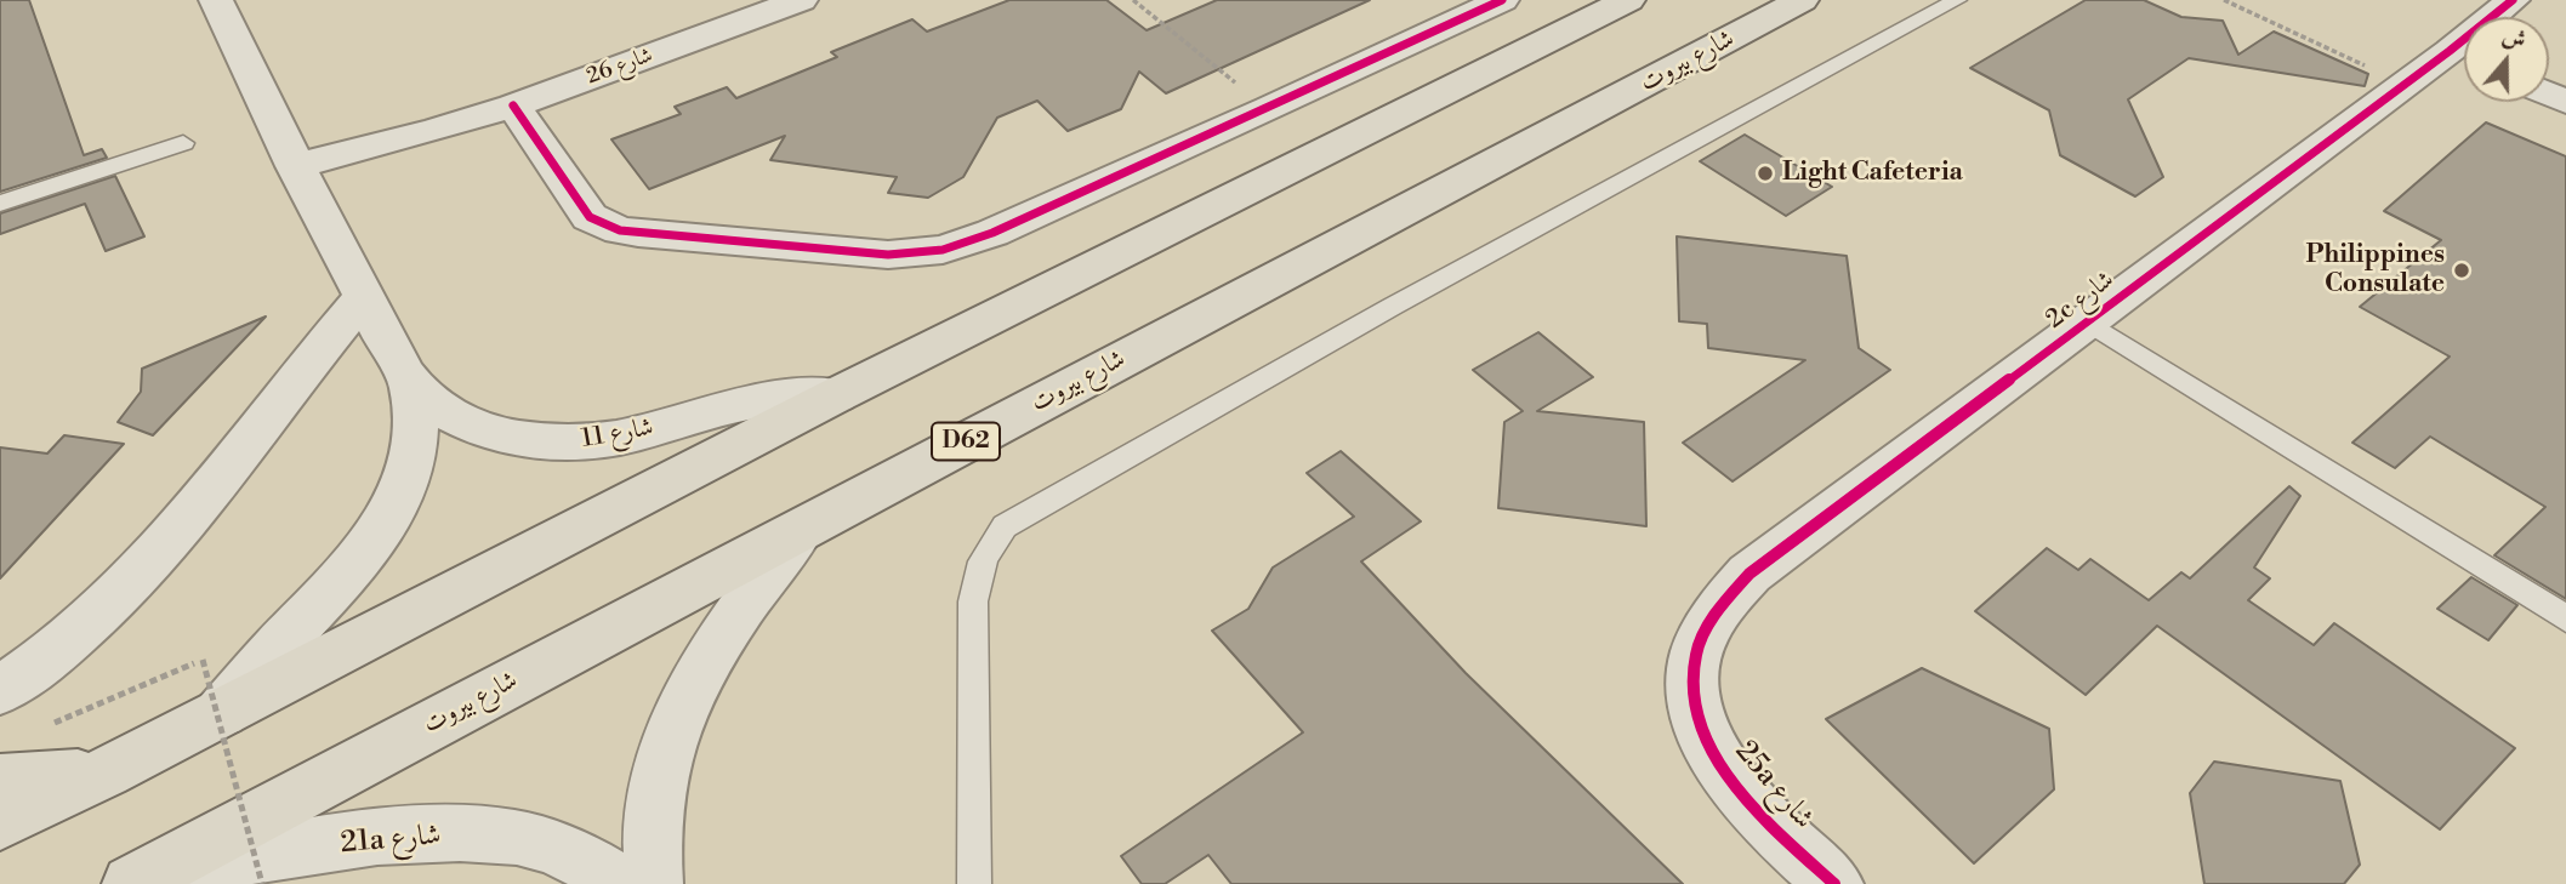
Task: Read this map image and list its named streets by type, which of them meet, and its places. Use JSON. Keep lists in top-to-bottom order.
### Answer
{
  "streets": {
    "main road": ["شارع بيروت", "D62"],
    "street": [
      "شارع 26",
      "2c شارع",
      "شارع 11",
      "25a شارع",
      "21a شارع"
    ]
  },
  "crossings": [
    ["شارع بيروت", "21a شارع"],
    ["شارع 26", "شارع 11"],
    ["2c شارع", "25a شارع"]
  ],
  "places": ["Light Cafeteria", "Philippines Consulate"],
  "north": "top"
}
